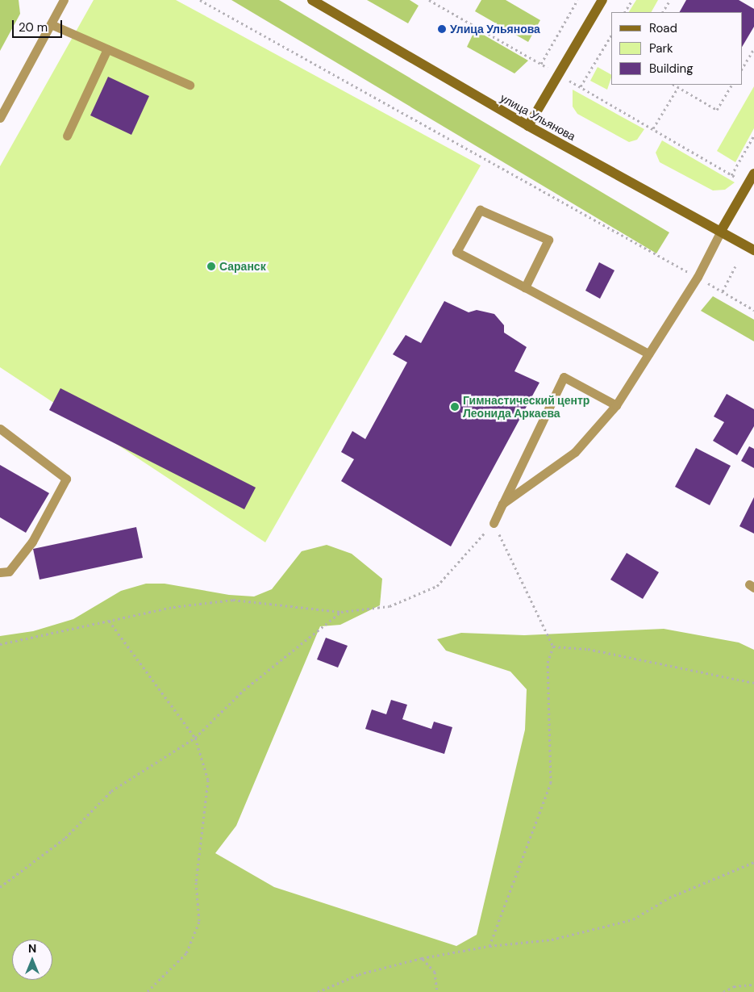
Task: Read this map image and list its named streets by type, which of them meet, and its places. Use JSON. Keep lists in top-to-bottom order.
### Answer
{
  "streets": {
    "main road": ["улица Ульянова"]
  },
  "places": ["Улица Ульянова", "Саранск", "Гимнастический центр Леонида Аркаева"],
  "legend": ["Road", "Park", "Building"],
  "scale_bar": "20 m",
  "north": "top"
}
